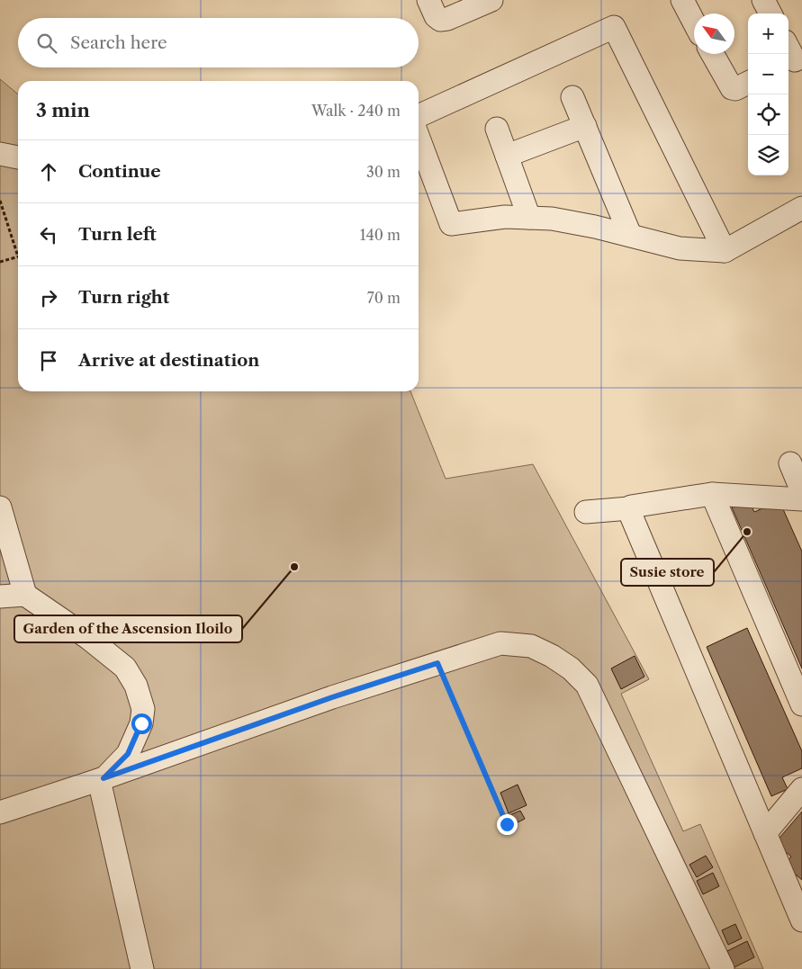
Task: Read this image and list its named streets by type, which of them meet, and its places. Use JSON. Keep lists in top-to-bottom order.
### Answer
{
  "places": ["Susie store", "Garden of the Ascension Iloilo"],
  "north": "top left",
  "page": {
    "map_buttons": ["+", "−"],
    "search": "Search here",
    "heading": ["3 min", "Walk · 240 m"],
    "list": [
      ["Continue", "30 m"],
      ["Turn left", "140 m"],
      ["Turn right", "70 m"],
      "Arrive at destination"
    ]
  }
}
